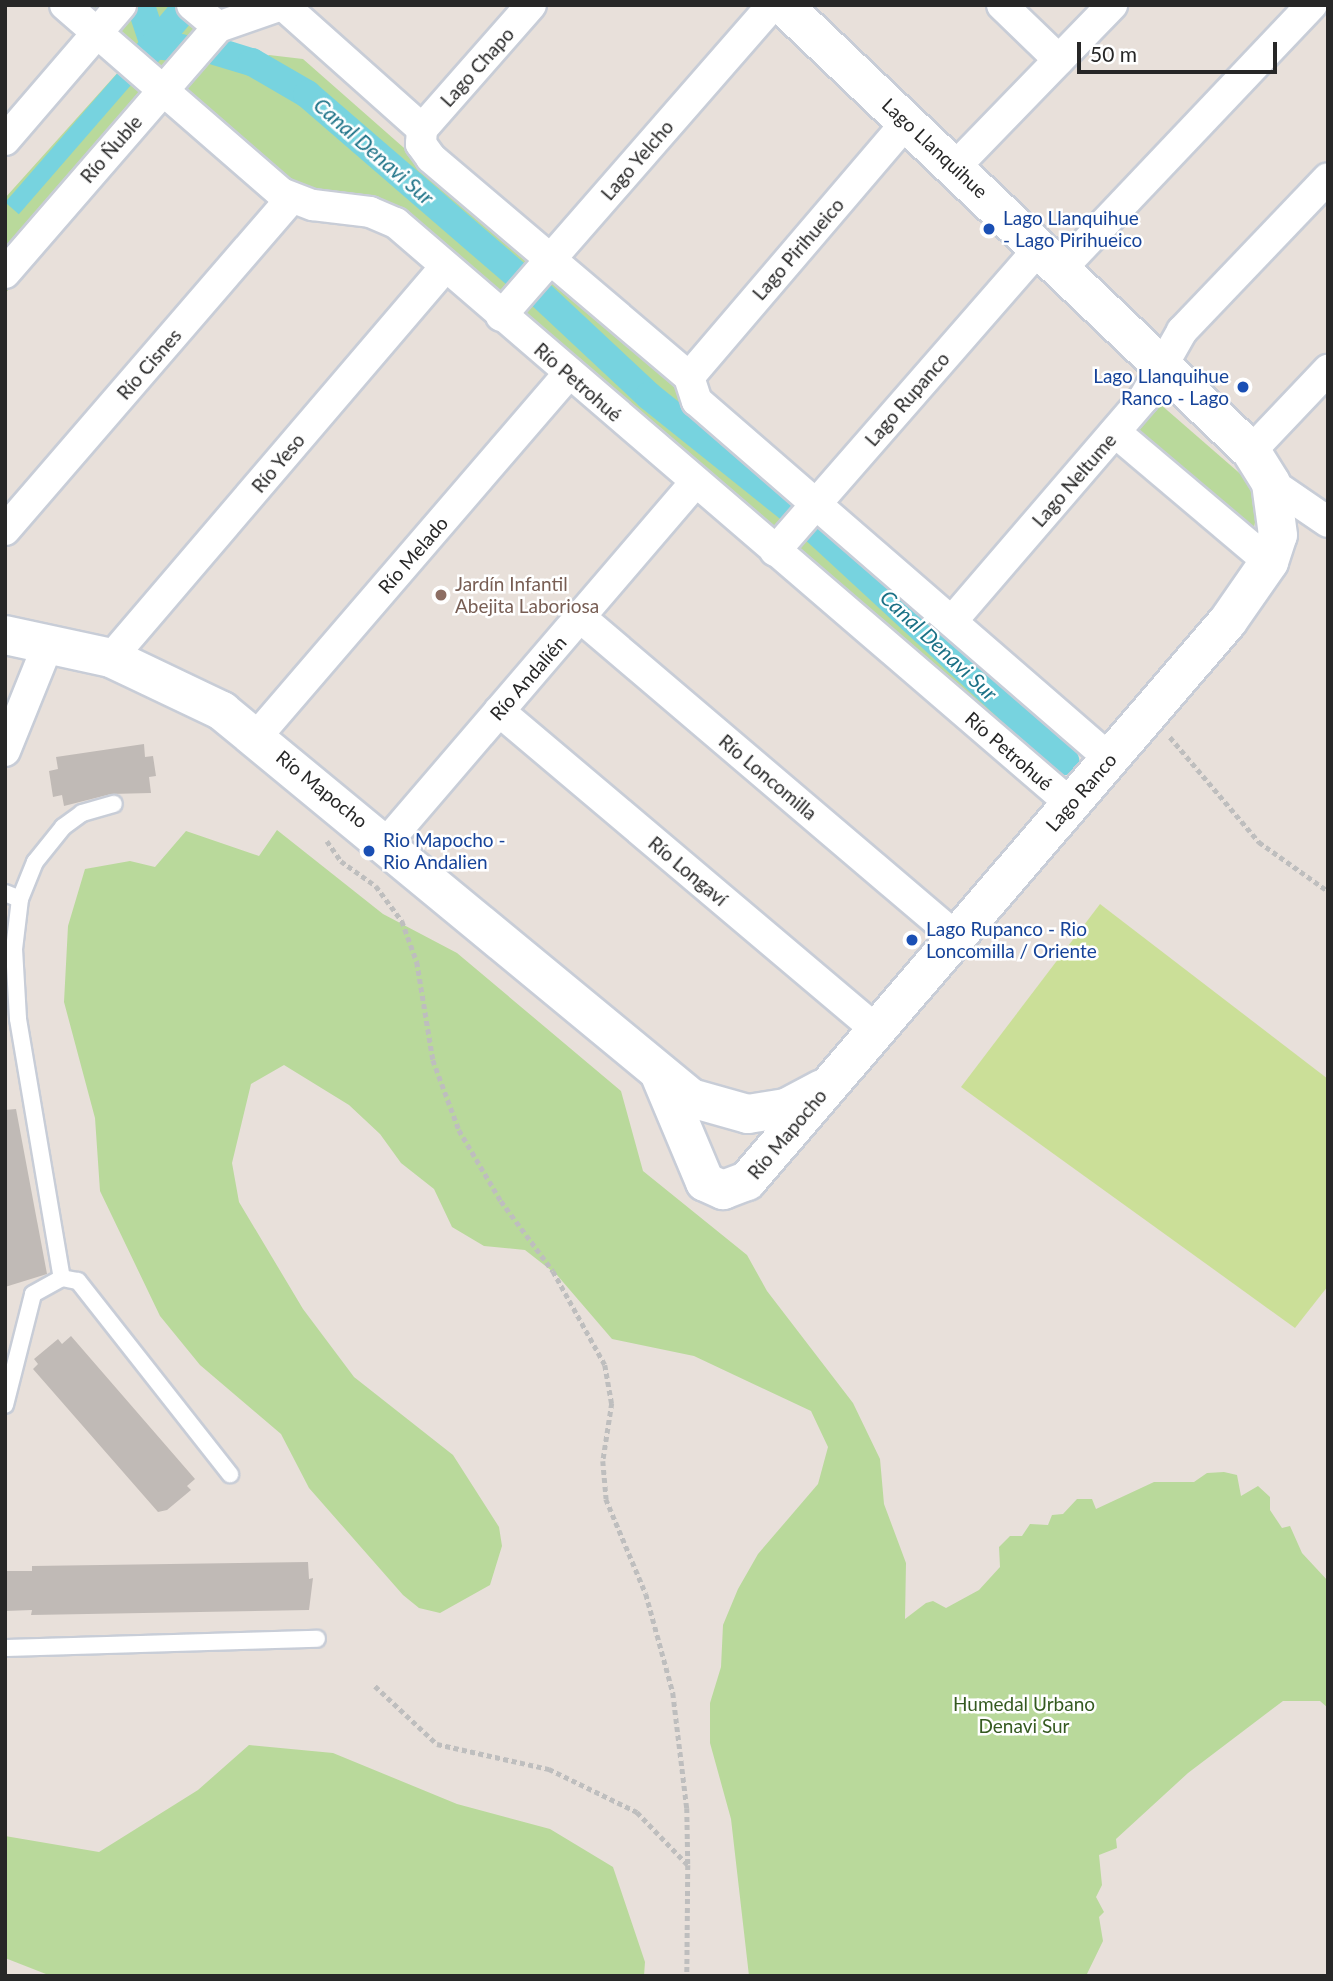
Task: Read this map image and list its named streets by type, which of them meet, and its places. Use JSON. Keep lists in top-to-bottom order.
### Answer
{
  "streets": {
    "street": [
      "Lago Chapo",
      "Lago Llanquihue",
      "Río Ñuble",
      "Lago Yelcho",
      "Lago Pirihueico",
      "Río Cisnes",
      "Río Petrohué",
      "Lago Rupanco",
      "Río Yeso",
      "Lago Neltume",
      "Río Melado",
      "Río Andalién",
      "Río Loncomilla",
      "Río Mapocho",
      "Lago Ranco",
      "Río Longaví"
    ]
  },
  "crossings": [
    ["Lago Llanquihue", "Lago Pirihueico"],
    ["Lago Llanquihue", "Lago Rupanco"],
    ["Lago Llanquihue", "Lago Neltume"],
    ["Lago Llanquihue", "Lago Ranco"],
    ["Río Ñuble", "Río Petrohué"],
    ["Lago Yelcho", "Río Petrohué"],
    ["Río Cisnes", "Río Petrohué"],
    ["Río Petrohué", "Lago Rupanco"],
    ["Río Petrohué", "Río Yeso"],
    ["Río Petrohué", "Río Melado"],
    ["Río Petrohué", "Río Andalién"],
    ["Río Petrohué", "Lago Ranco"],
    ["Río Yeso", "Río Mapocho"],
    ["Río Melado", "Río Mapocho"],
    ["Río Andalién", "Río Loncomilla"],
    ["Río Andalién", "Río Mapocho"],
    ["Río Andalién", "Río Longaví"],
    ["Río Loncomilla", "Lago Ranco"],
    ["Río Mapocho", "Lago Ranco"],
    ["Lago Ranco", "Río Longaví"]
  ],
  "water": ["Canal Denavi Sur"],
  "parks": ["Humedal Urbano Denavi Sur"],
  "places": [
    "Lago Llanquihue - Lago Pirihueico",
    "Lago Llanquihue Ranco - Lago",
    "Jardín Infantil Abejita Laboriosa",
    "Rio Mapocho - Rio Andalien",
    "Lago Rupanco - Rio Loncomilla / Oriente"
  ],
  "scale_bar": "50 m"
}
